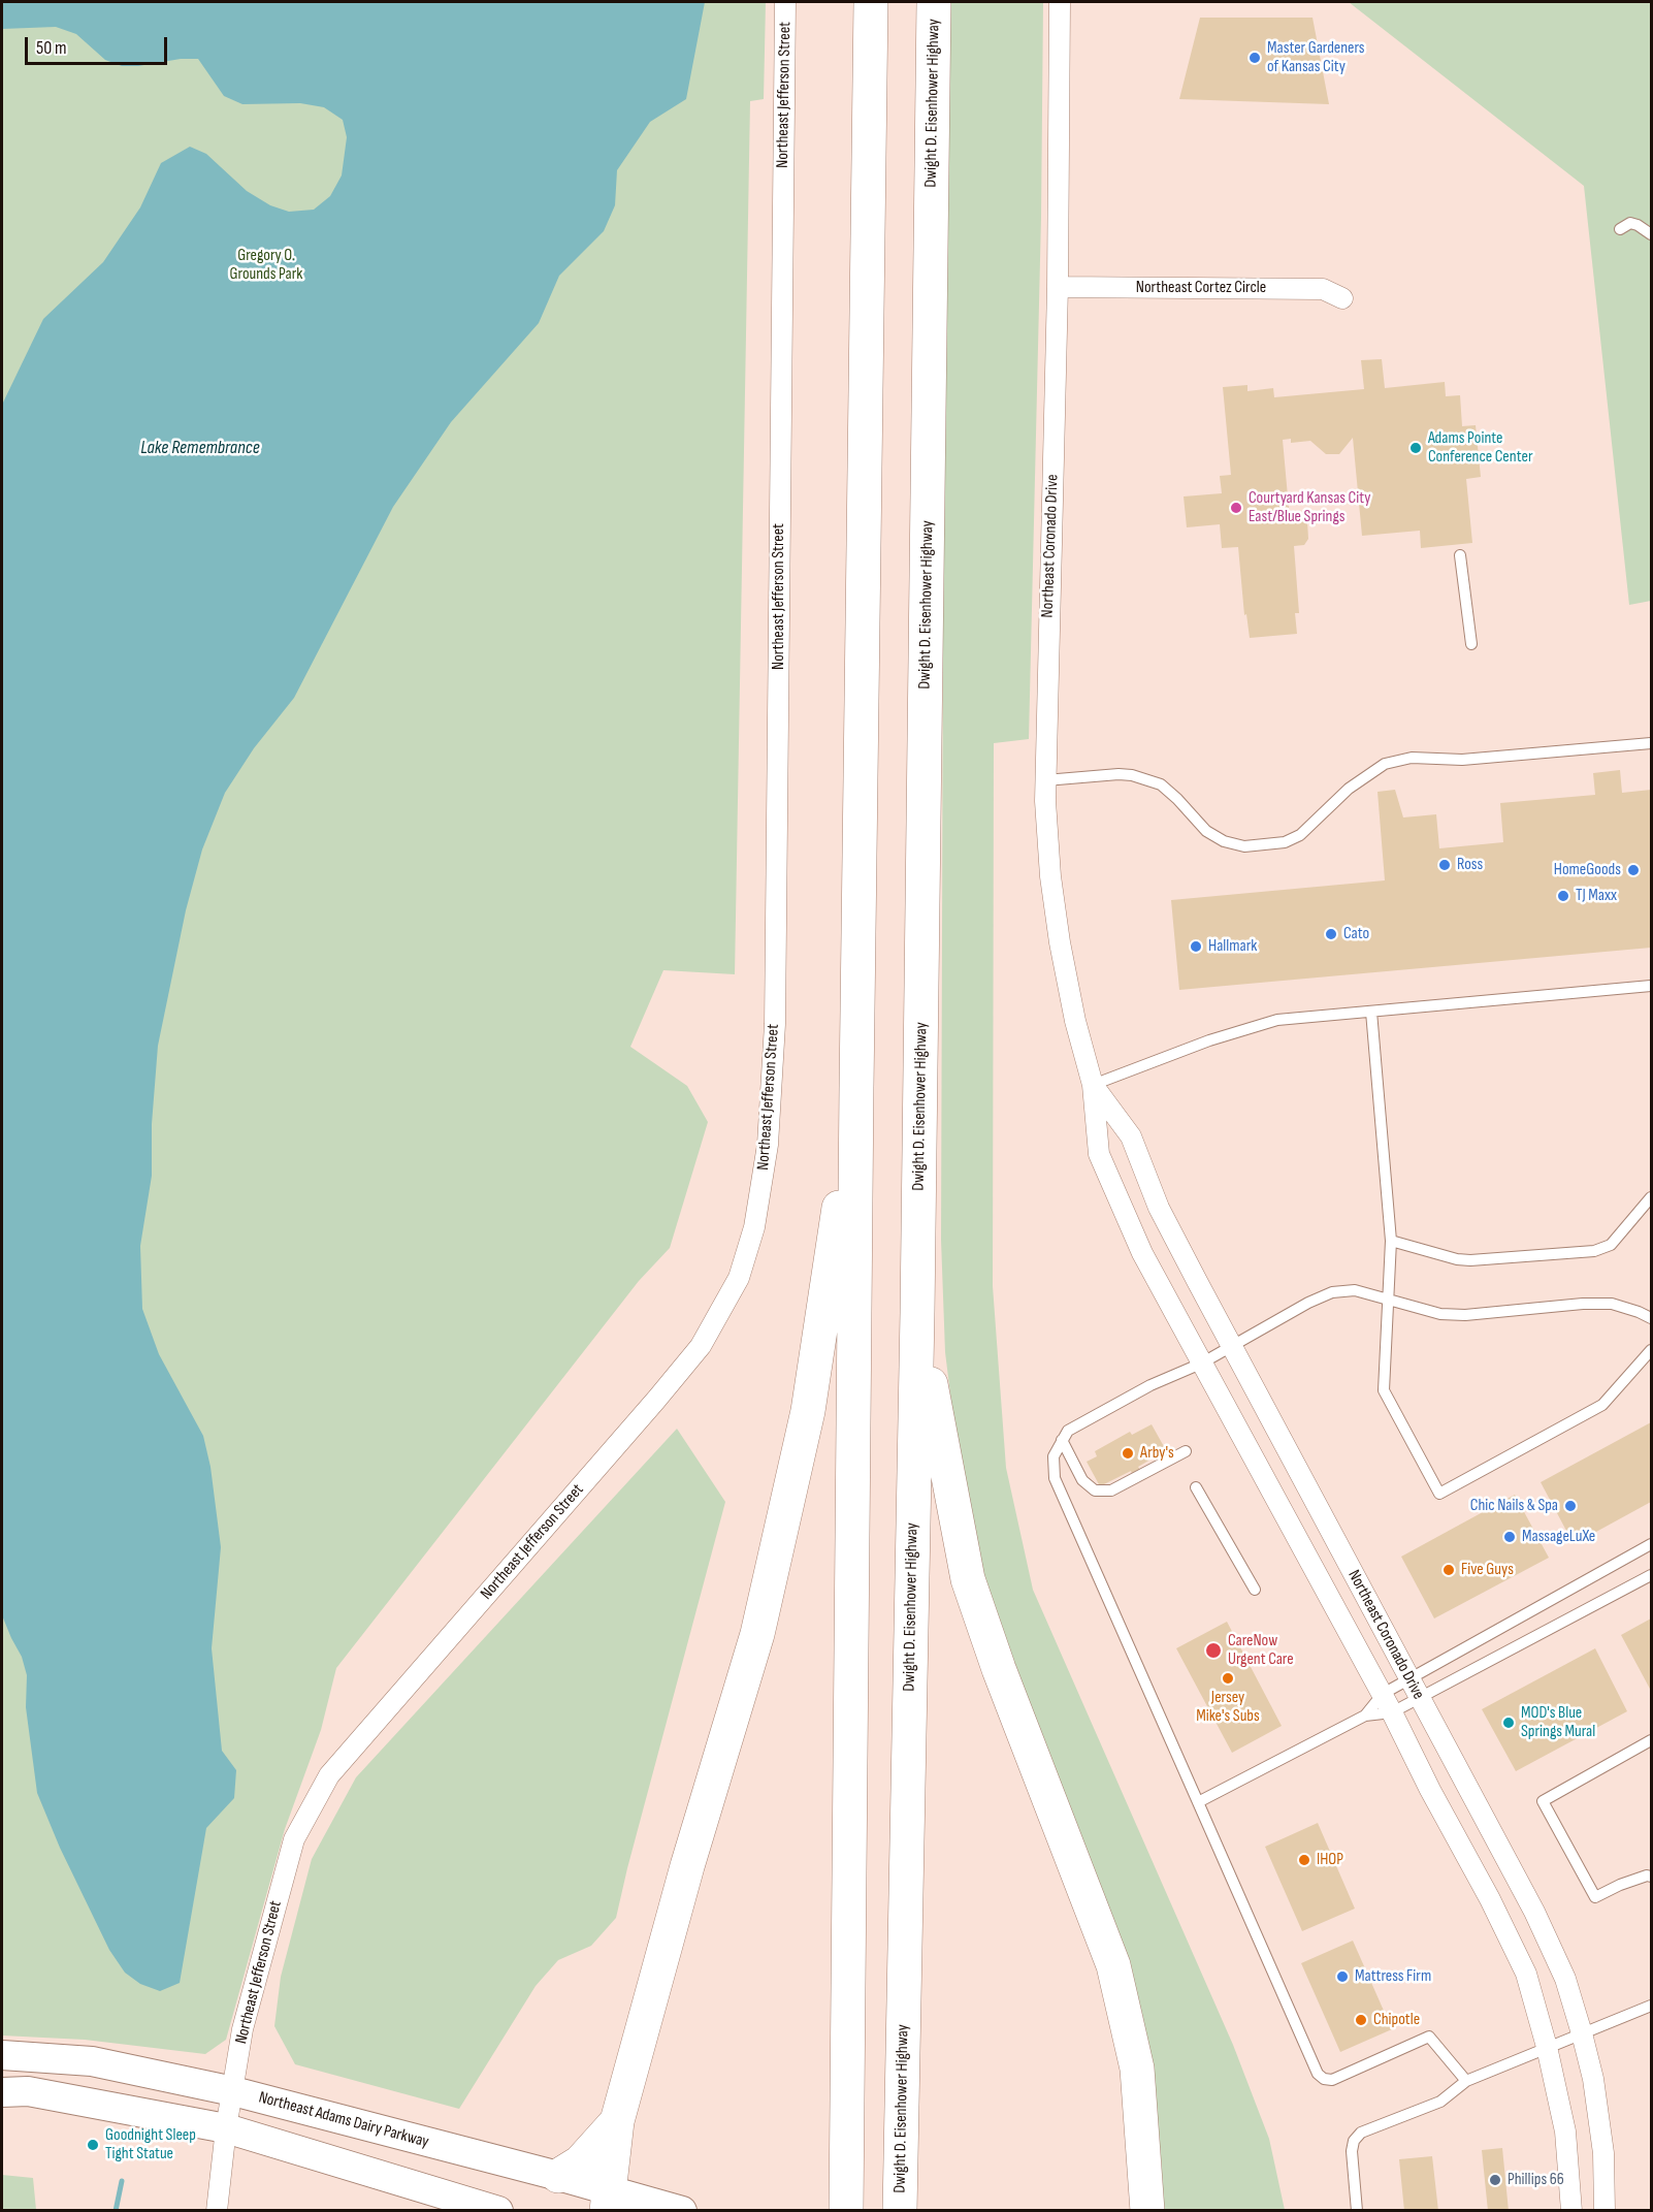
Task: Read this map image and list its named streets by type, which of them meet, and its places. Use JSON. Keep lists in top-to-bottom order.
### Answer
{
  "streets": {
    "highway": ["Dwight D. Eisenhower Highway"],
    "main road": ["Northeast Adams Dairy Parkway"],
    "street": ["Northeast Jefferson Street", "Northeast Cortez Circle", "Northeast Coronado Drive"]
  },
  "crossings": [
    ["Northeast Jefferson Street", "Northeast Adams Dairy Parkway"],
    ["Northeast Cortez Circle", "Northeast Coronado Drive"]
  ],
  "water": ["Lake Remembrance"],
  "parks": ["Gregory O. Grounds Park"],
  "places": [
    "Master Gardeners of Kansas City",
    "Adams Pointe Conference Center",
    "Courtyard Kansas City East/Blue Springs",
    "Ross",
    "HomeGoods",
    "TJ Maxx",
    "Cato",
    "Hallmark",
    "Arby's",
    "Chic Nails & Spa",
    "MassageLuXe",
    "Five Guys",
    "CareNow Urgent Care",
    "Jersey Mike's Subs",
    "MOD's Blue Springs Mural",
    "IHOP",
    "Mattress Firm",
    "Chipotle",
    "Goodnight Sleep Tight Statue",
    "Phillips 66"
  ],
  "scale_bar": "50 m"
}
